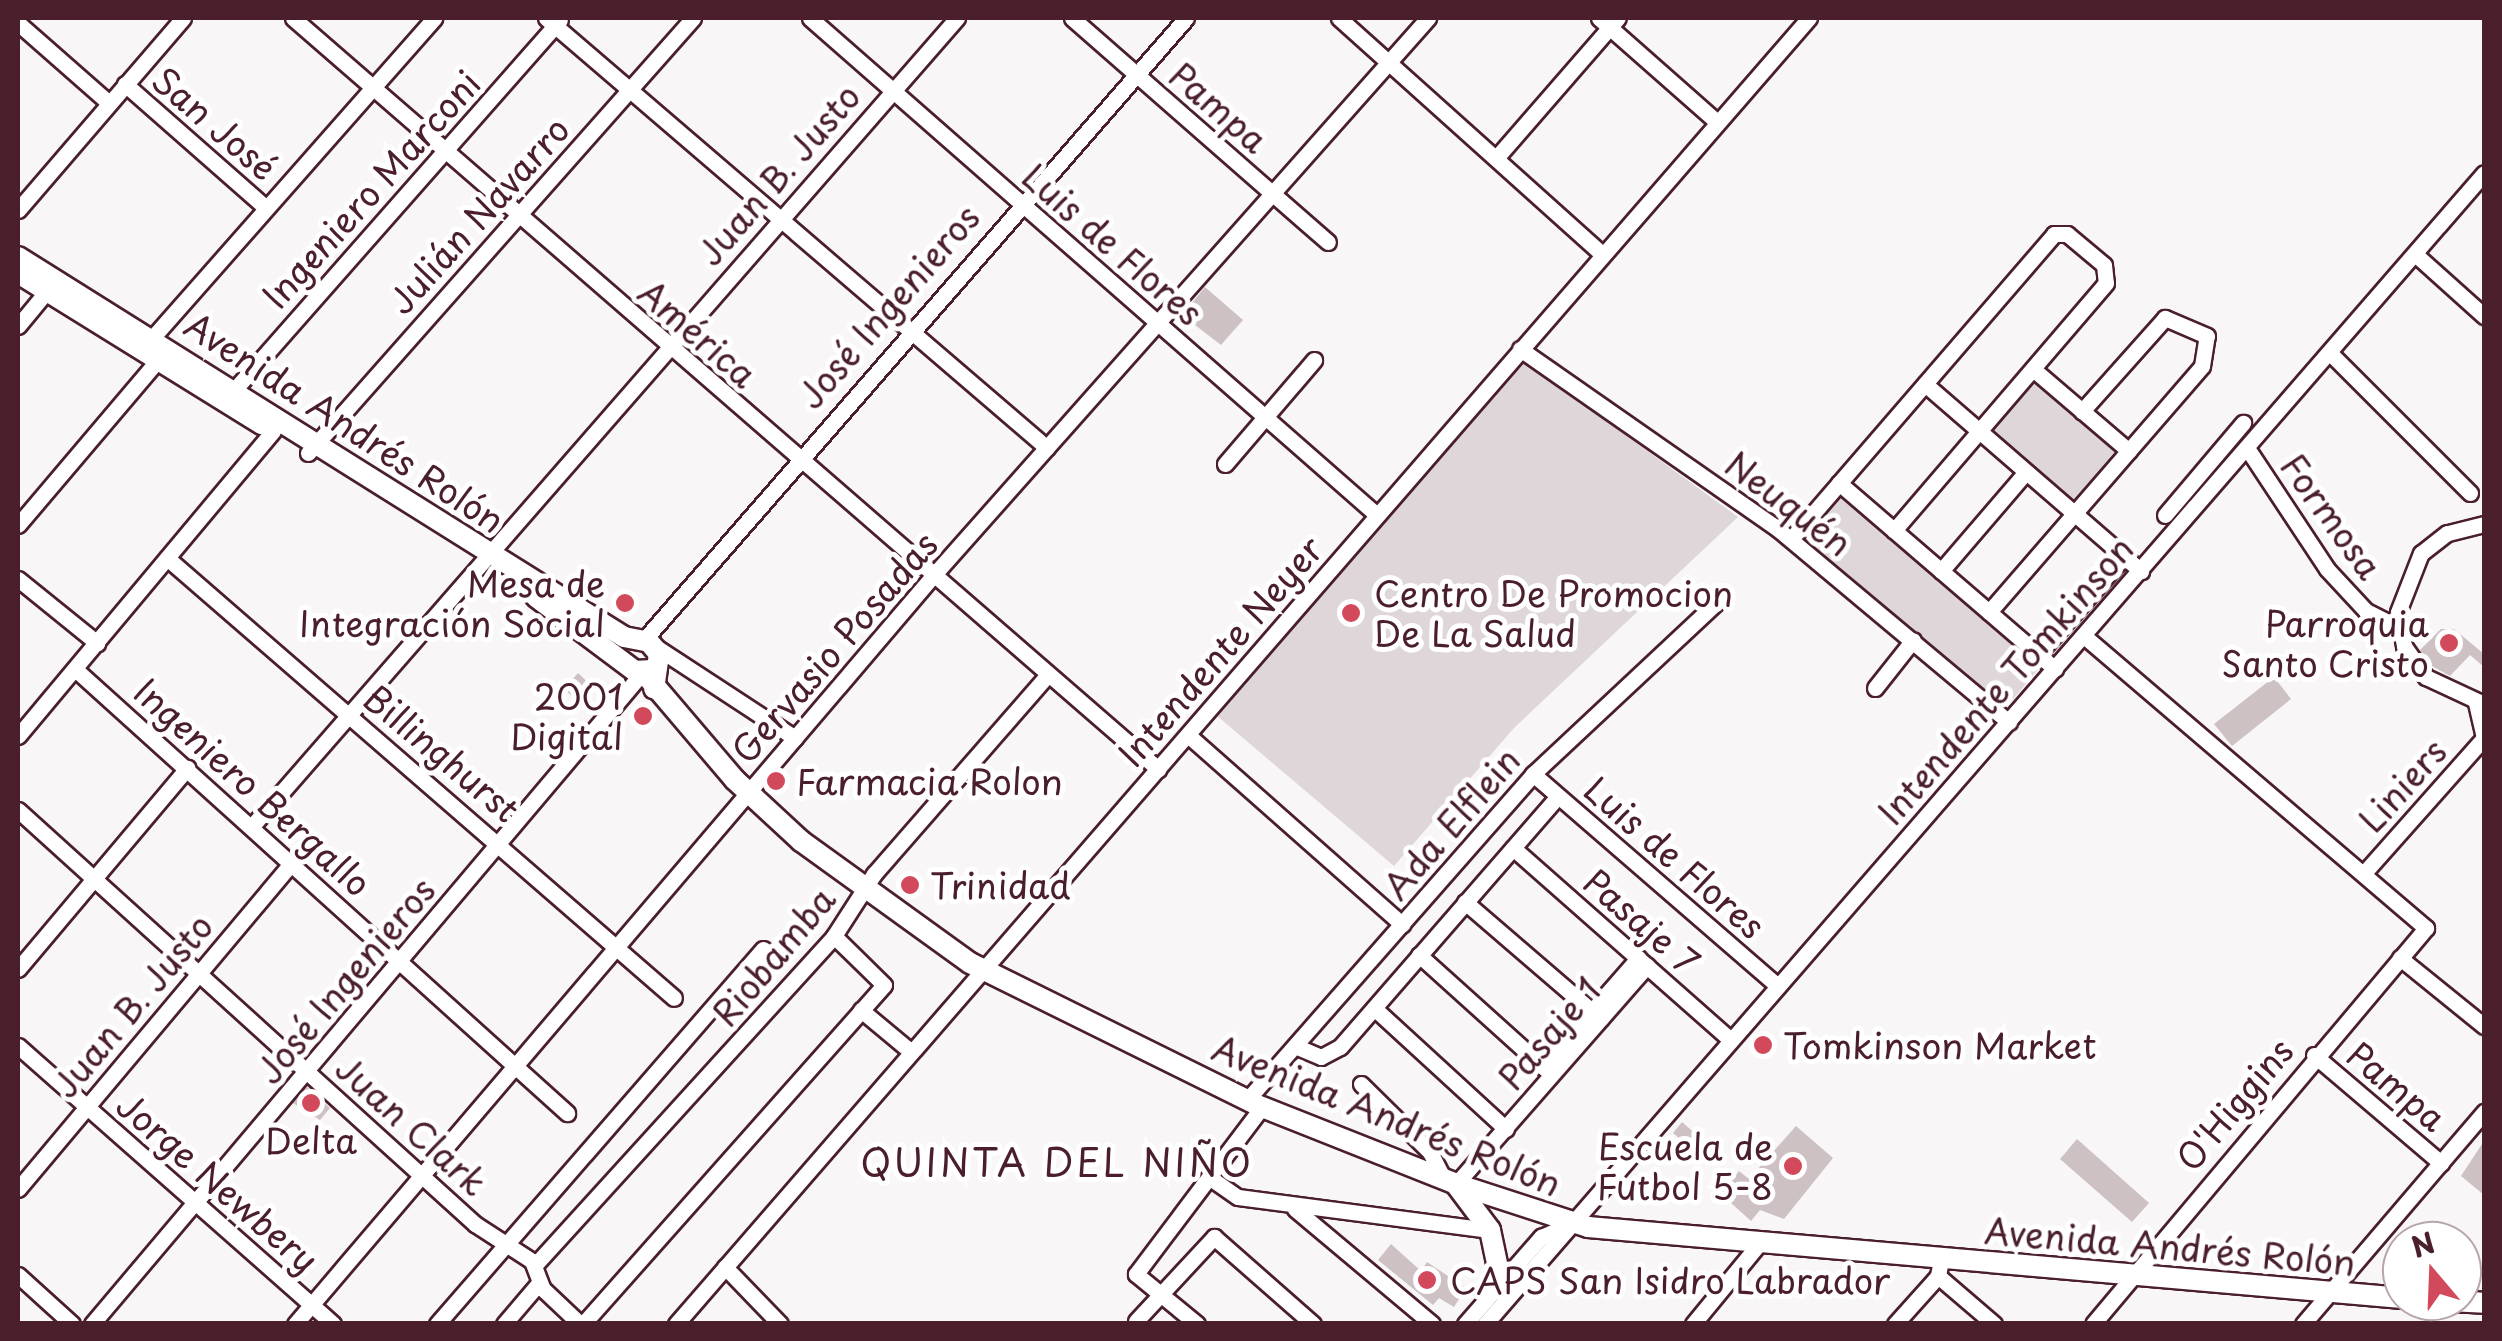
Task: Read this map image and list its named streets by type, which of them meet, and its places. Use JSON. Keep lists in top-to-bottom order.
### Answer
{
  "streets": {
    "main road": ["Avenida Andrés Rolón"],
    "street": [
      "Pampa",
      "San José",
      "Juan B. Justo",
      "Ingeniero Marconi",
      "Julián Navarro",
      "Luis de Flores",
      "José Ingenieros",
      "América",
      "Neuquén",
      "Formosa",
      "Gervasio Posadas",
      "Intendente Neyer",
      "Intendente Tomkinson",
      "Billinghurst",
      "Liniers",
      "Ingeniero Bergallo",
      "Ada Elflein",
      "Pasaje 7",
      "Riobamba",
      "Pasaje 1",
      "O'Higgins",
      "Juan Clark",
      "Jorge Newbery"
    ]
  },
  "crossings": [
    ["Pampa", "José Ingenieros"],
    ["Pampa", "Gervasio Posadas"],
    ["Pampa", "O'Higgins"],
    ["Juan B. Justo", "Luis de Flores"],
    ["Juan B. Justo", "América"],
    ["Juan B. Justo", "Avenida Andrés Rolón"],
    ["Juan B. Justo", "Billinghurst"],
    ["Juan B. Justo", "Ingeniero Bergallo"],
    ["Juan B. Justo", "Juan Clark"],
    ["Juan B. Justo", "Jorge Newbery"],
    ["Ingeniero Marconi", "América"],
    ["Ingeniero Marconi", "Avenida Andrés Rolón"],
    ["Julián Navarro", "América"],
    ["Julián Navarro", "Avenida Andrés Rolón"],
    ["Luis de Flores", "José Ingenieros"],
    ["Luis de Flores", "Gervasio Posadas"],
    ["Luis de Flores", "Intendente Neyer"],
    ["Luis de Flores", "Intendente Tomkinson"],
    ["Luis de Flores", "Ada Elflein"],
    ["José Ingenieros", "América"],
    ["José Ingenieros", "Avenida Andrés Rolón"],
    ["José Ingenieros", "Billinghurst"],
    ["José Ingenieros", "Ingeniero Bergallo"],
    ["José Ingenieros", "Juan Clark"],
    ["José Ingenieros", "Jorge Newbery"],
    ["América", "Gervasio Posadas"],
    ["América", "Intendente Neyer"],
    ["América", "Riobamba"],
    ["Avenida Andrés Rolón", "Gervasio Posadas"],
    ["Avenida Andrés Rolón", "Intendente Neyer"],
    ["Avenida Andrés Rolón", "Intendente Tomkinson"],
    ["Avenida Andrés Rolón", "Ada Elflein"],
    ["Avenida Andrés Rolón", "Riobamba"],
    ["Avenida Andrés Rolón", "Pasaje 1"],
    ["Avenida Andrés Rolón", "O'Higgins"],
    ["Neuquén", "Intendente Neyer"],
    ["Neuquén", "Intendente Tomkinson"],
    ["Formosa", "Intendente Tomkinson"],
    ["Formosa", "Liniers"],
    ["Gervasio Posadas", "Billinghurst"],
    ["Gervasio Posadas", "Ingeniero Bergallo"],
    ["Gervasio Posadas", "Juan Clark"],
    ["Gervasio Posadas", "Jorge Newbery"],
    ["Intendente Tomkinson", "Pasaje 7"],
    ["Liniers", "O'Higgins"],
    ["Pasaje 7", "Pasaje 1"],
    ["Riobamba", "Juan Clark"]
  ],
  "districts": ["QUINTA DEL NIÑO"],
  "places": [
    "Mesa de Integración Social",
    "Centro De Promocion De La Salud",
    "Parroquia Santo Cristo",
    "2001 Digital",
    "Farmacia Rolon",
    "Trinidad",
    "Tomkinson Market",
    "Delta",
    "Escuela de Futbol 5-8",
    "CAPS San Isidro Labrador"
  ],
  "north": "top"
}
